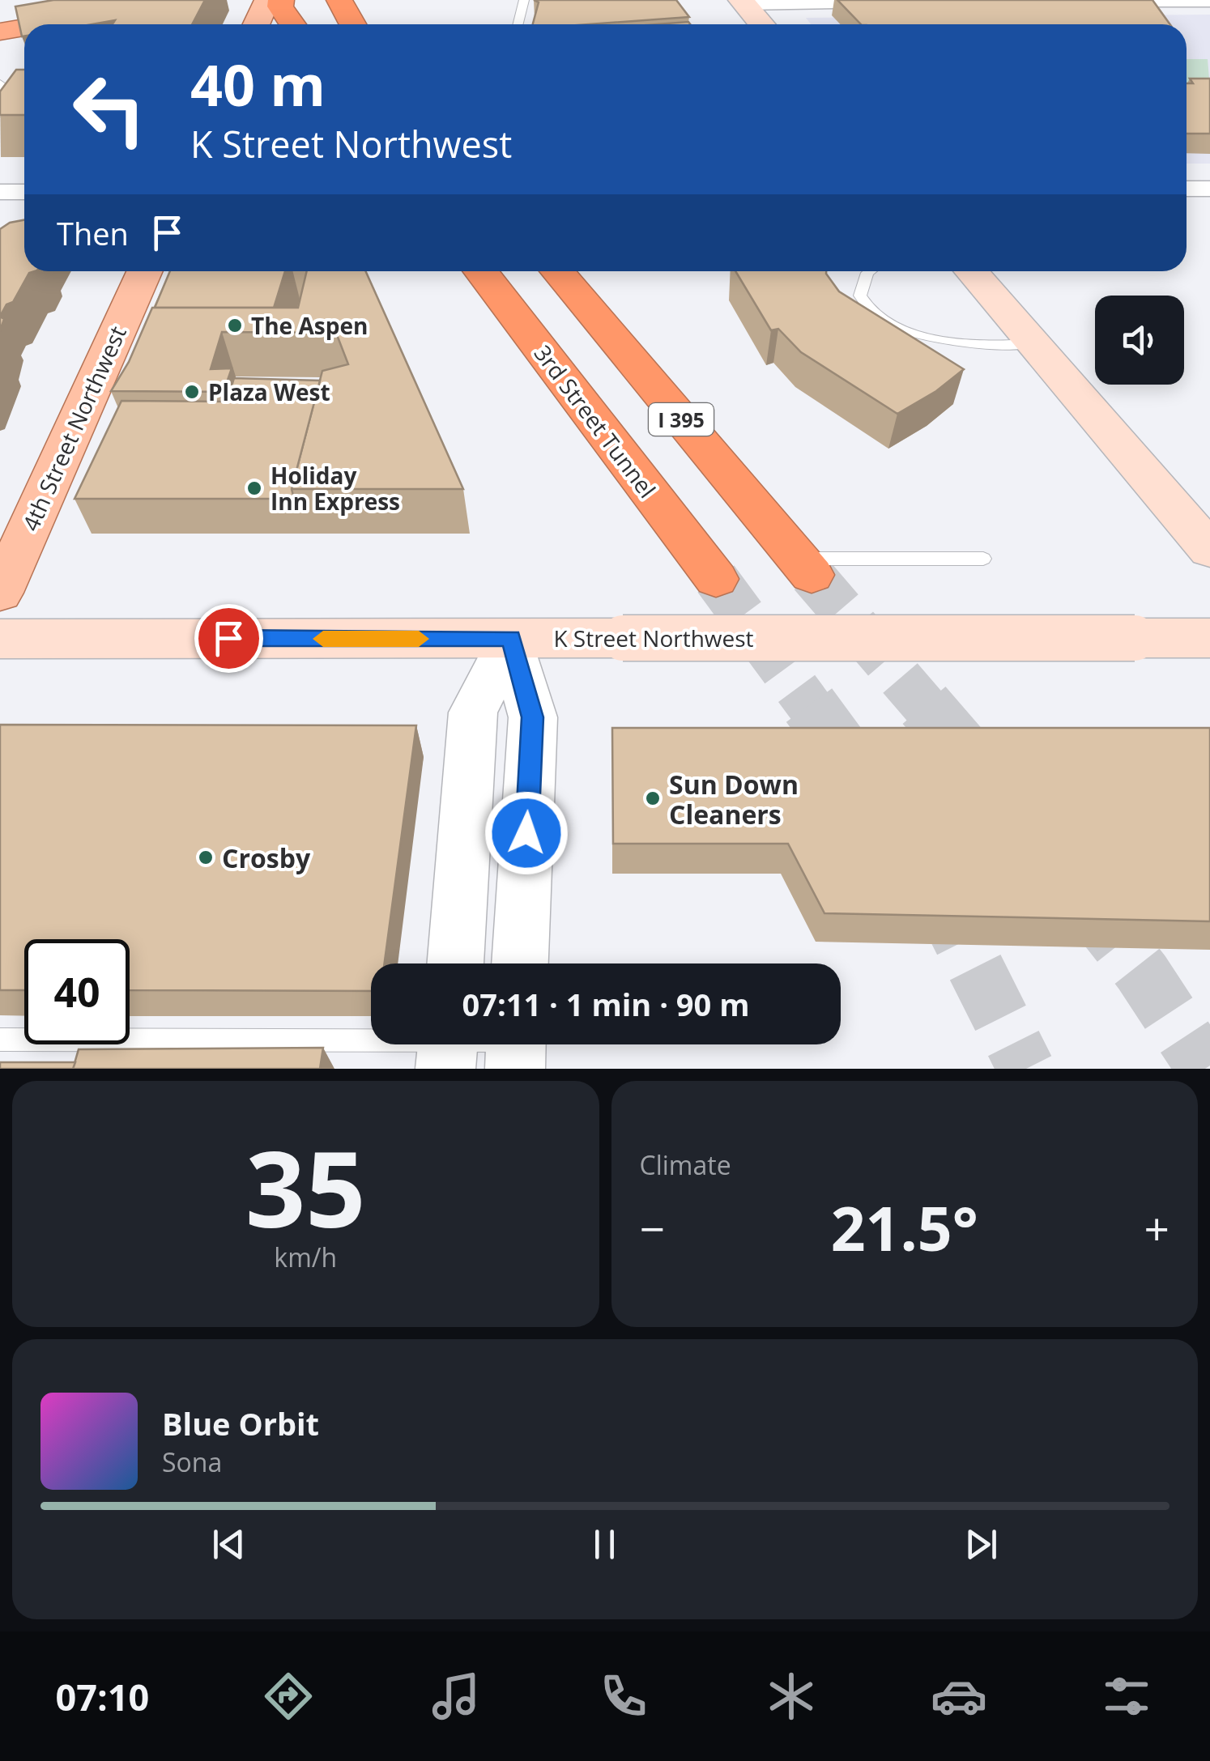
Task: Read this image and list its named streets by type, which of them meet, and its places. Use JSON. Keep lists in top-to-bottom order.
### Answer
{
  "streets": {
    "highway": ["I 395", "3rd Street Tunnel"],
    "main road": ["4th Street Northwest", "K Street Northwest"]
  },
  "places": [
    "The Aspen",
    "Plaza West",
    "Holiday Inn Express",
    "Sun Down Cleaners",
    "Crosby"
  ],
  "page": {
    "turn": ["40 m", "K Street Northwest"],
    "then": "Then",
    "limit": "40",
    "trip": "07:11 · 1 min · 90 m",
    "tile": [
      ["35", "km/h"],
      "Climate"
    ],
    "heat": ["−", "21.5°", "+"],
    "song": ["Blue Orbit", "Sona"],
    "tabs": "07:10"
  }
}
